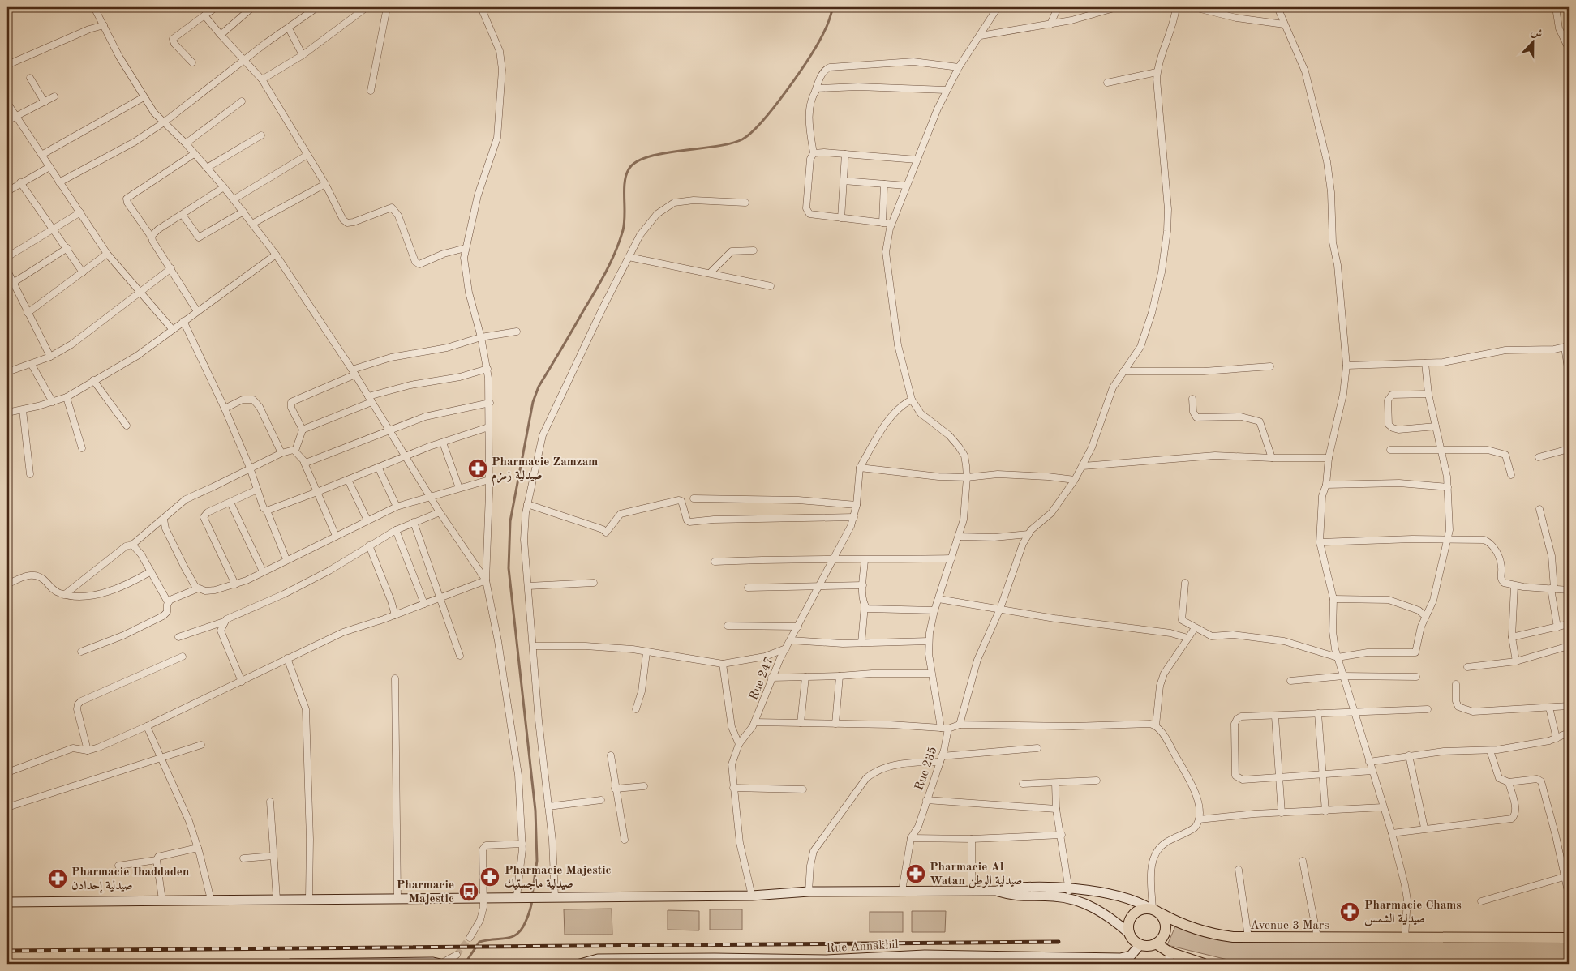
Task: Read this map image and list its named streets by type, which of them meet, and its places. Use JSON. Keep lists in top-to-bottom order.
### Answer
{
  "streets": {
    "main road": ["Avenue 3 Mars", "Rue Annakhil"],
    "street": ["Rue 247", "Rue 235"]
  },
  "crossings": [
    ["Avenue 3 Mars", "Rue Annakhil"]
  ],
  "places": {
    "pharmacy": [
      "Pharmacie Zamzam صيدلية زمزم",
      "Pharmacie Al Watan صيدلية الوطن",
      "Pharmacie Majestic صيدلية ماجستيك",
      "Pharmacie Ihaddaden صيدلية إحدادن",
      "Pharmacie Chams صيدلية الشمس"
    ],
    "bus stop": ["Pharmacie Majestic"]
  },
  "north": "top"
}
